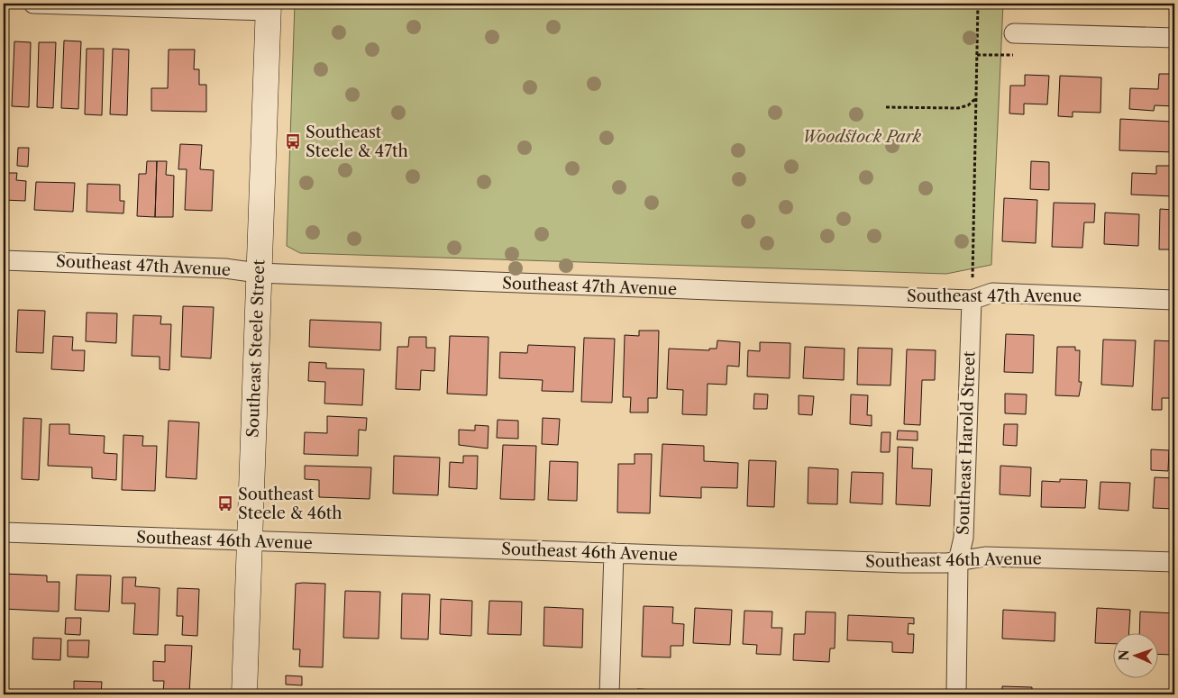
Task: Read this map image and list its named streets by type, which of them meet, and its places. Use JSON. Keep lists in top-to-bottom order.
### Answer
{
  "streets": {
    "street": [
      "Southeast 47th Avenue",
      "Southeast Steele Street",
      "Southeast Harold Street",
      "Southeast 46th Avenue"
    ]
  },
  "crossings": [
    ["Southeast 47th Avenue", "Southeast Steele Street"],
    ["Southeast 47th Avenue", "Southeast Harold Street"],
    ["Southeast Steele Street", "Southeast 46th Avenue"],
    ["Southeast Harold Street", "Southeast 46th Avenue"]
  ],
  "parks": ["Woodstock Park"],
  "places": {
    "bus stop": ["Southeast Steele & 47th", "Southeast Steele & 46th"]
  },
  "north": "left"
}
